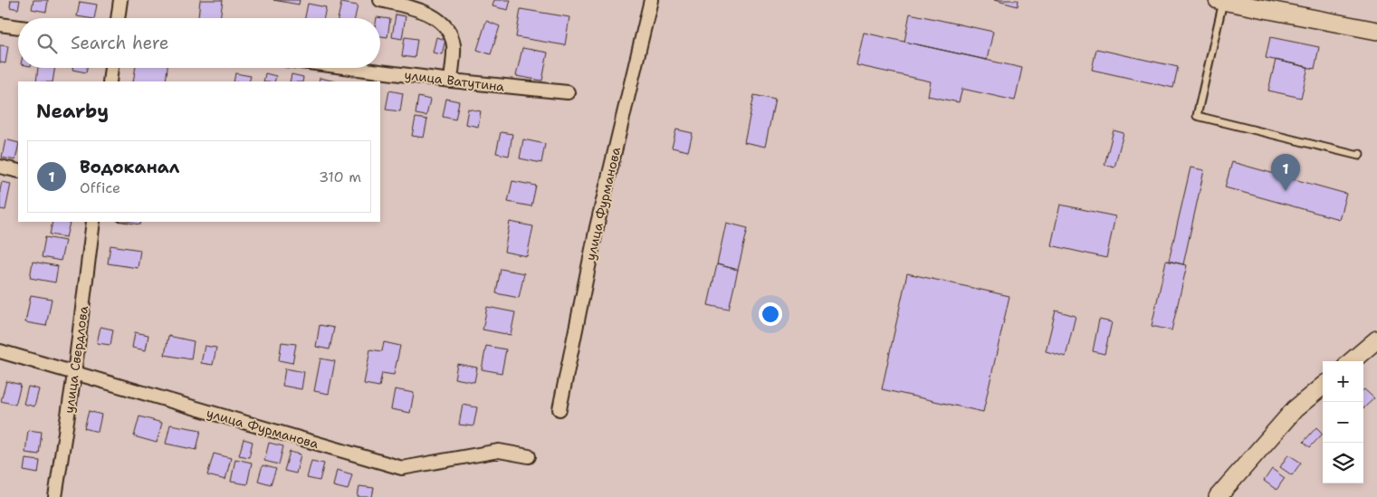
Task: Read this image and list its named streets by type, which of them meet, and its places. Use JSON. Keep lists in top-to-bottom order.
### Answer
{
  "streets": {
    "street": ["улица Ватутина", "улица Фурманова", "улица Свердлова"]
  },
  "crossings": [
    ["улица Фурманова", "улица Свердлова"]
  ],
  "page": {
    "search": "Search here",
    "heading": "Nearby",
    "list": [
      {
        "mark": "1",
        "name": "Водоканал",
        "note": "Office",
        "value": "310 m"
      }
    ],
    "pins": "1",
    "map_buttons": ["+", "−"]
  }
}
